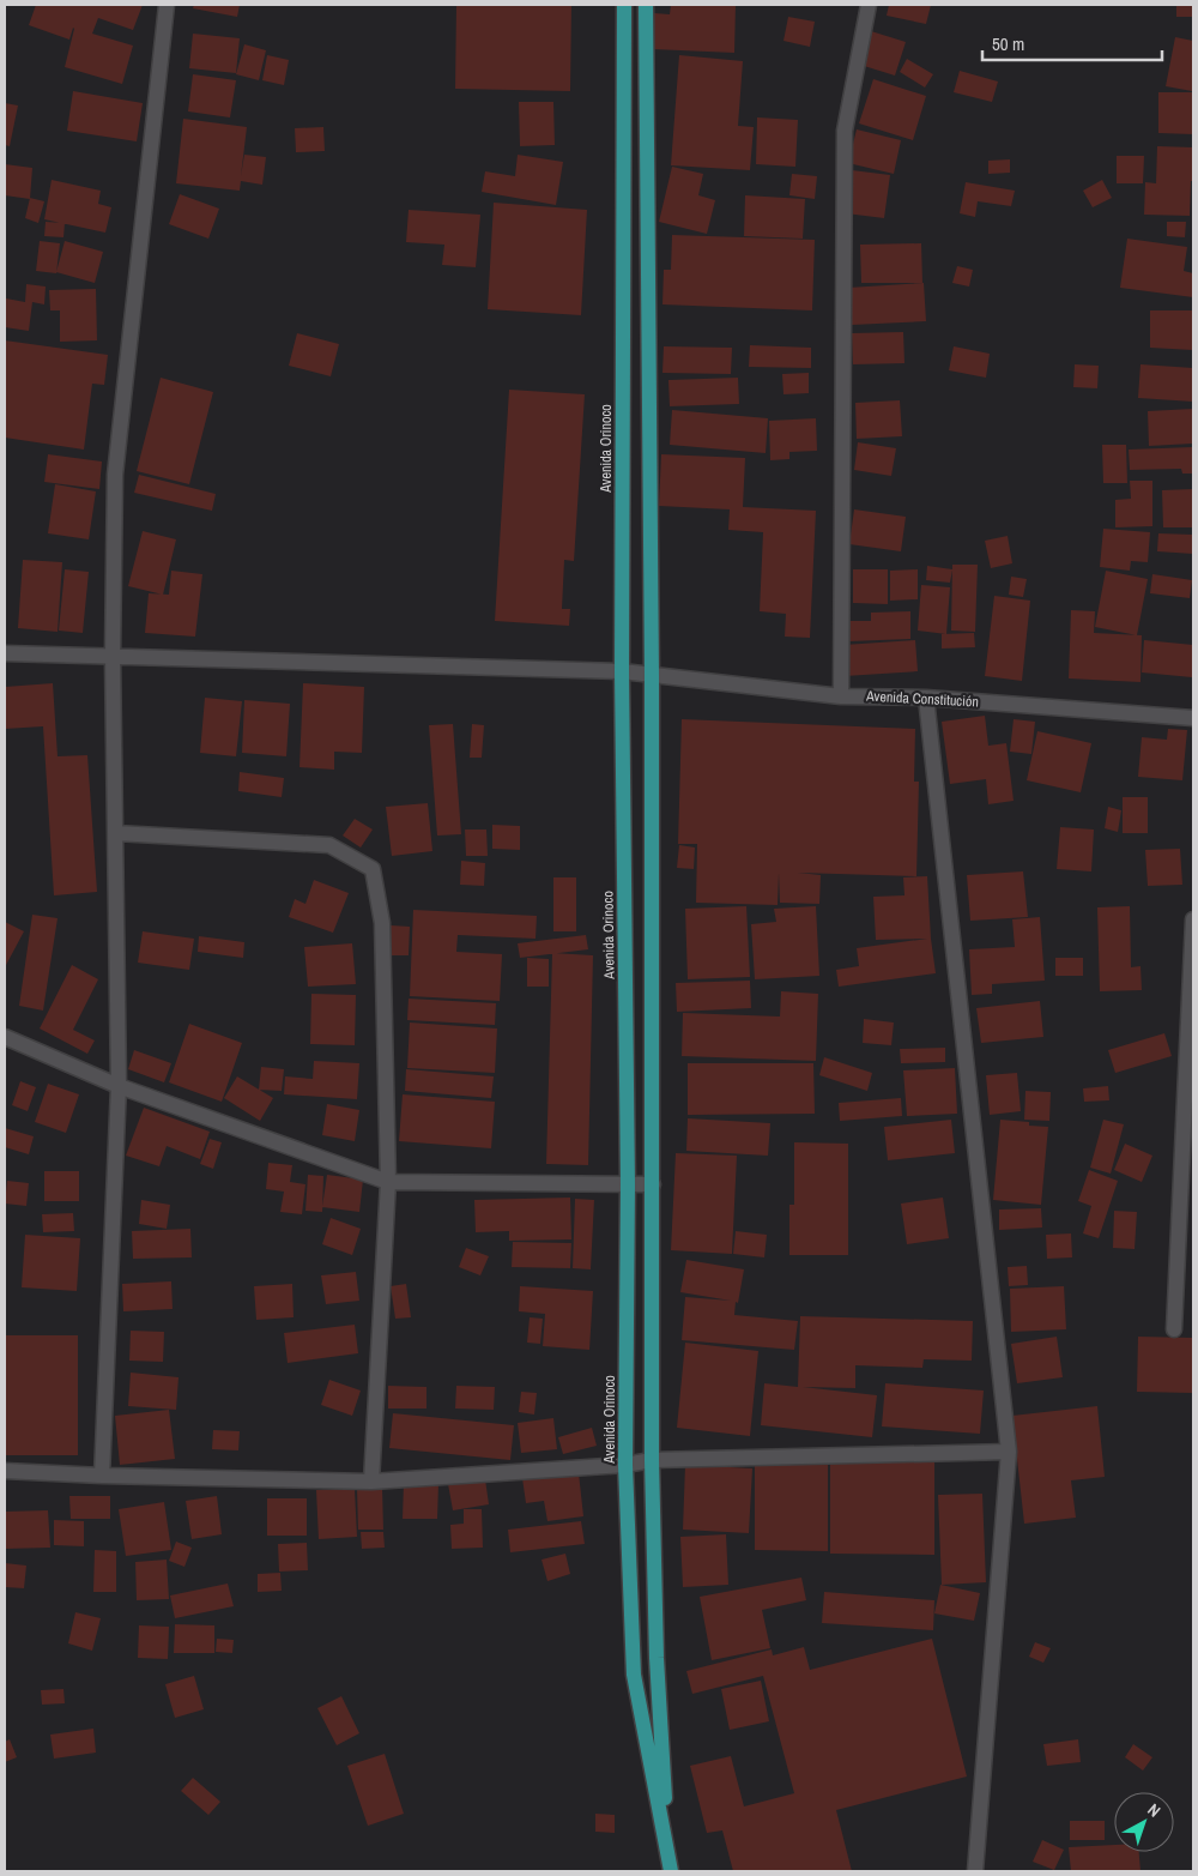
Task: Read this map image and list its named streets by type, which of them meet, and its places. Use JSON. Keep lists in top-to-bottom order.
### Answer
{
  "streets": {
    "main road": ["Avenida Orinoco"],
    "street": ["Avenida Constitución"]
  },
  "crossings": [
    ["Avenida Orinoco", "Avenida Constitución"]
  ],
  "scale_bar": "50 m",
  "north": "top right"
}
